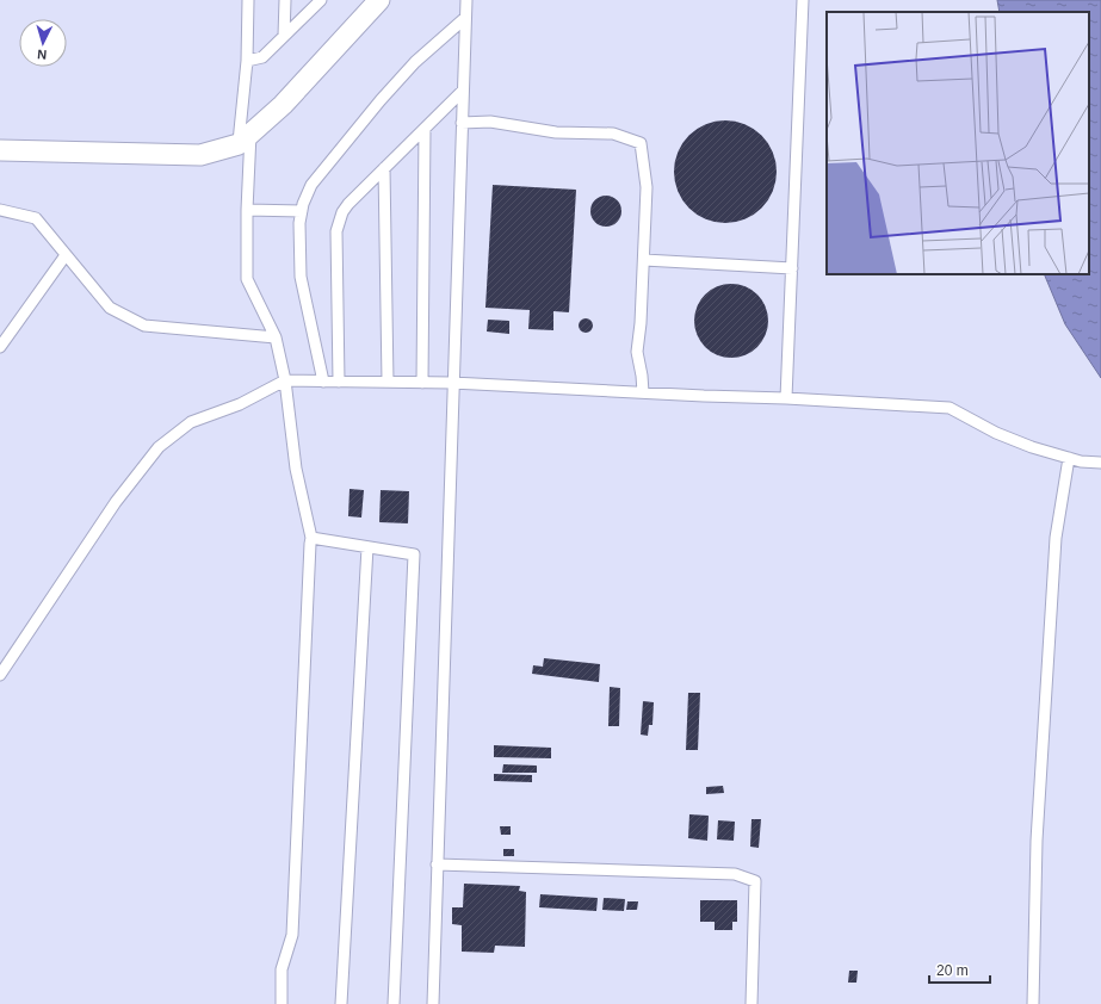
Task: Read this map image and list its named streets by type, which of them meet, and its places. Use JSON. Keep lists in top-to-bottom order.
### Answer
{
  "scale_bar": "20 m",
  "north": "bottom"
}
